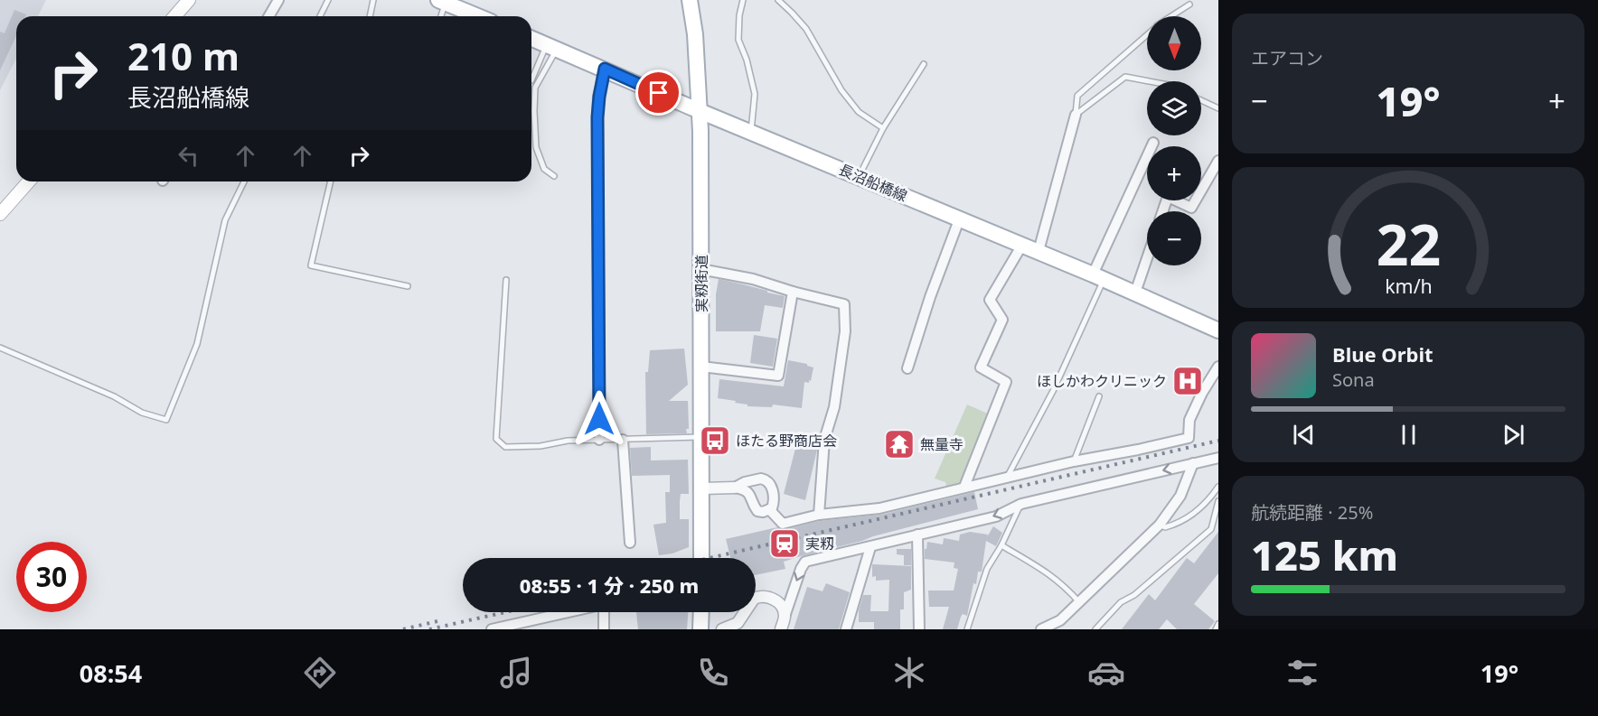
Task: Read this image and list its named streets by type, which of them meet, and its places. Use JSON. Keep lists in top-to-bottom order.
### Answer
{
  "streets": {
    "main road": ["長沼船橋線", "実籾街道"]
  },
  "crossings": [
    ["長沼船橋線", "実籾街道"]
  ],
  "places": {
    "hospital": ["ほしかわクリニック"],
    "bus stop": ["ほたる野商店会"],
    "temple": ["無量寺"],
    "station": ["実籾"]
  },
  "north": "bottom",
  "page": {
    "tile": [
      "エアコン",
      ["航続距離 · 25%", "125 km"]
    ],
    "map_buttons": ["+", "−"],
    "turn": ["210 m", "長沼船橋線"],
    "heat": ["−", "19°", "+"],
    "song": ["Blue Orbit", "Sona"],
    "limit": "30",
    "trip": "08:55 · 1 分 · 250 m",
    "tabs": ["08:54", "19°"],
    "gauge": ["22", "km/h"]
  }
}
